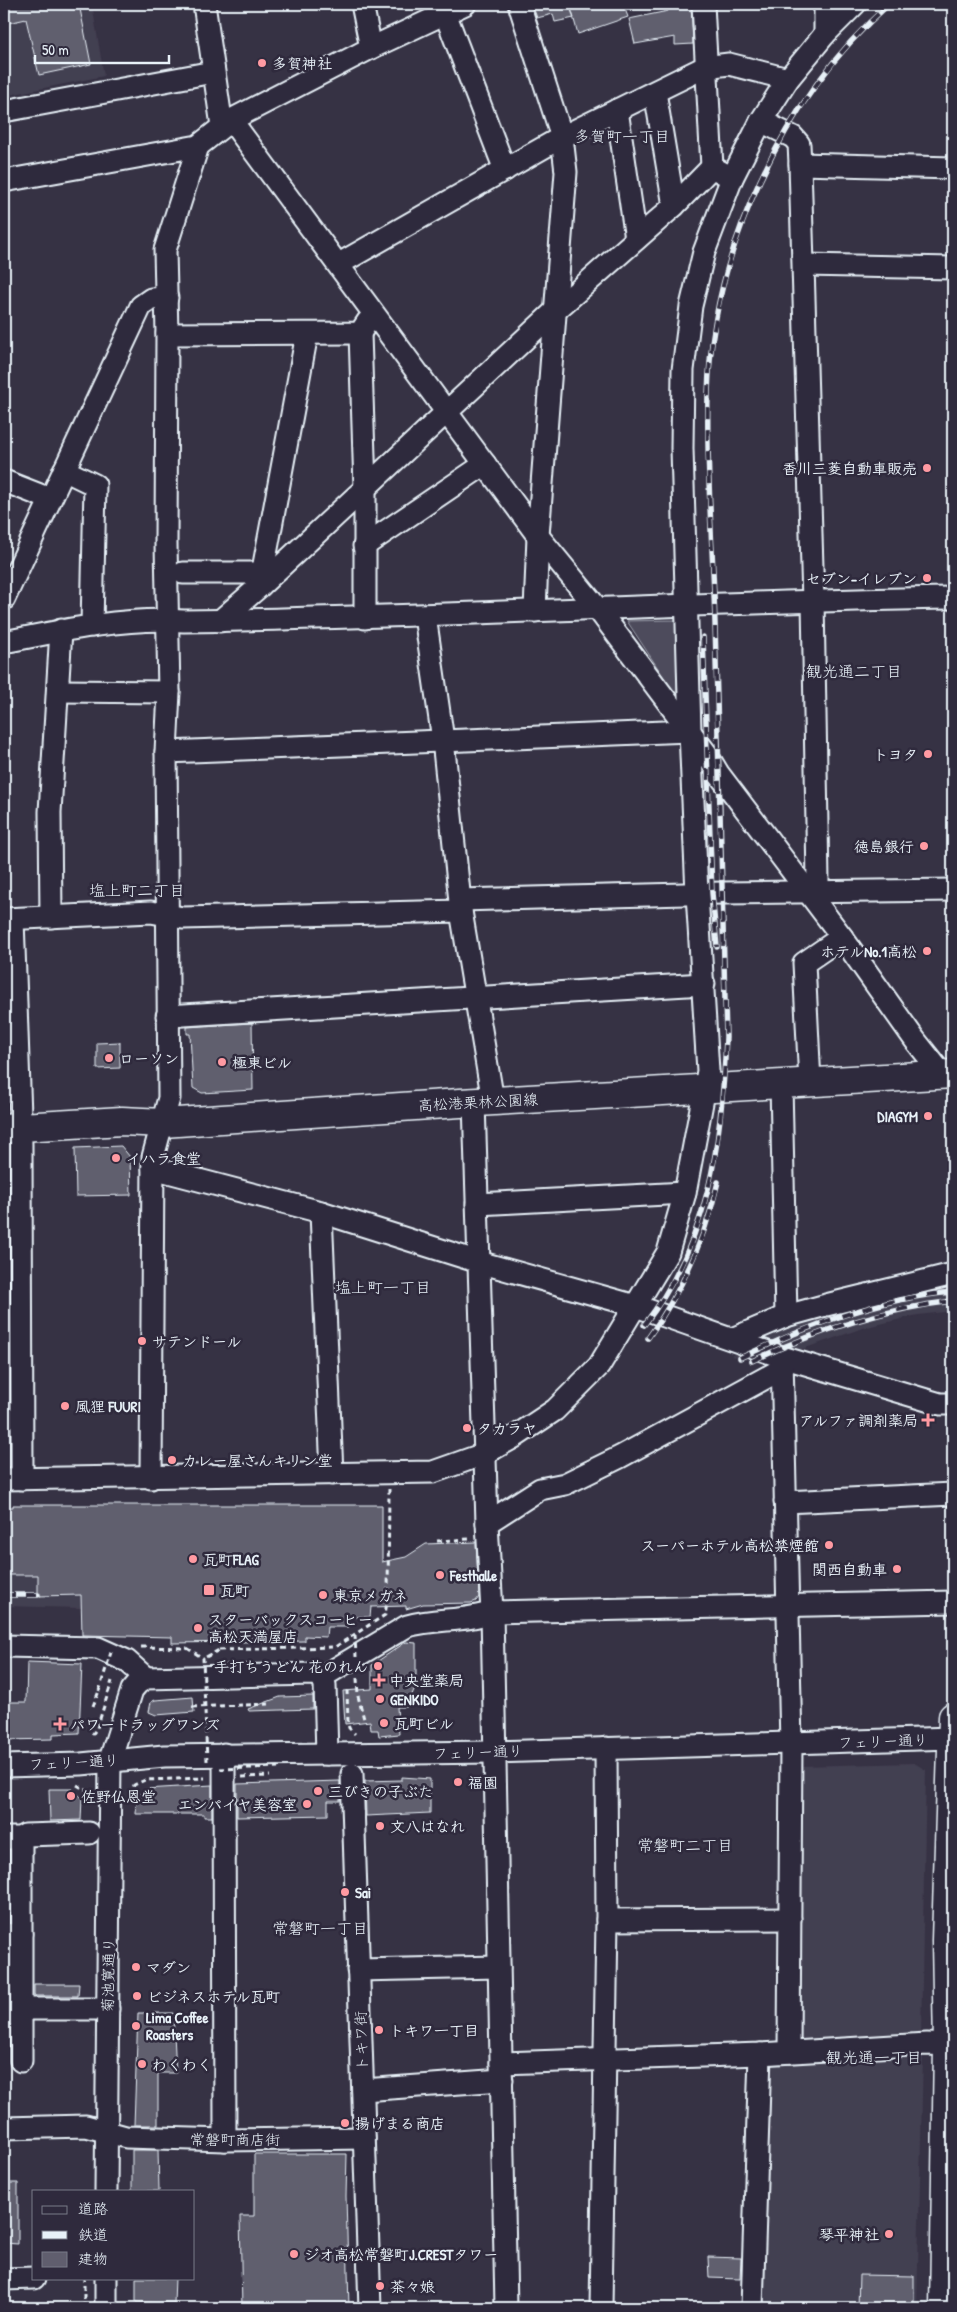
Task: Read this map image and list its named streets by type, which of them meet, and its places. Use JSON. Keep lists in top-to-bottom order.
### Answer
{
  "streets": {
    "main road": ["高松港栗林公園線"],
    "street": [
      "フェリー通り",
      "菊池寛通り",
      "トキワ街",
      "常磐町商店街"
    ]
  },
  "crossings": [
    ["フェリー通り", "菊池寛通り"],
    ["菊池寛通り", "常磐町商店街"],
    ["トキワ街", "常磐町商店街"]
  ],
  "districts": [
    "多賀町一丁目",
    "観光通二丁目",
    "塩上町二丁目",
    "塩上町一丁目",
    "常磐町二丁目",
    "常磐町一丁目",
    "観光通一丁目"
  ],
  "places": {
    "other": [
      "多賀神社",
      "香川三菱自動車販売",
      "セブン-イレブン",
      "トヨタ",
      "徳島銀行",
      "ホテルNo.1高松",
      "ローソン",
      "極東ビル",
      "DIAGYM",
      "イハラ食堂",
      "サテンドール",
      "風狸 FUURI",
      "タカラヤ",
      "カレー屋さんキリン堂",
      "スーパーホテル高松禁煙館",
      "瓦町FLAG",
      "関西自動車",
      "Festhalle",
      "東京メガネ",
      "スターバックスコーヒー 高松天満屋店",
      "手打ちうどん 花のれん",
      "GENKIDO",
      "瓦町ビル",
      "福園",
      "三びきの子ぶた",
      "佐野仏恩堂",
      "エンパイヤ美容室",
      "文八はなれ",
      "Sai",
      "マダン",
      "ビジネスホテル瓦町",
      "Lima Coffee Roasters",
      "トキワ一丁目",
      "わくわく",
      "揚げまる商店",
      "琴平神社",
      "ジオ高松常磐町J.CRESTタワー",
      "茶々娘"
    ],
    "health": ["アルファ調剤薬局", "中央堂薬局", "パワードラッグワンズ"],
    "transit": ["瓦町"]
  },
  "legend": ["道路", "鉄道", "建物"],
  "scale_bar": "50 m"
}
